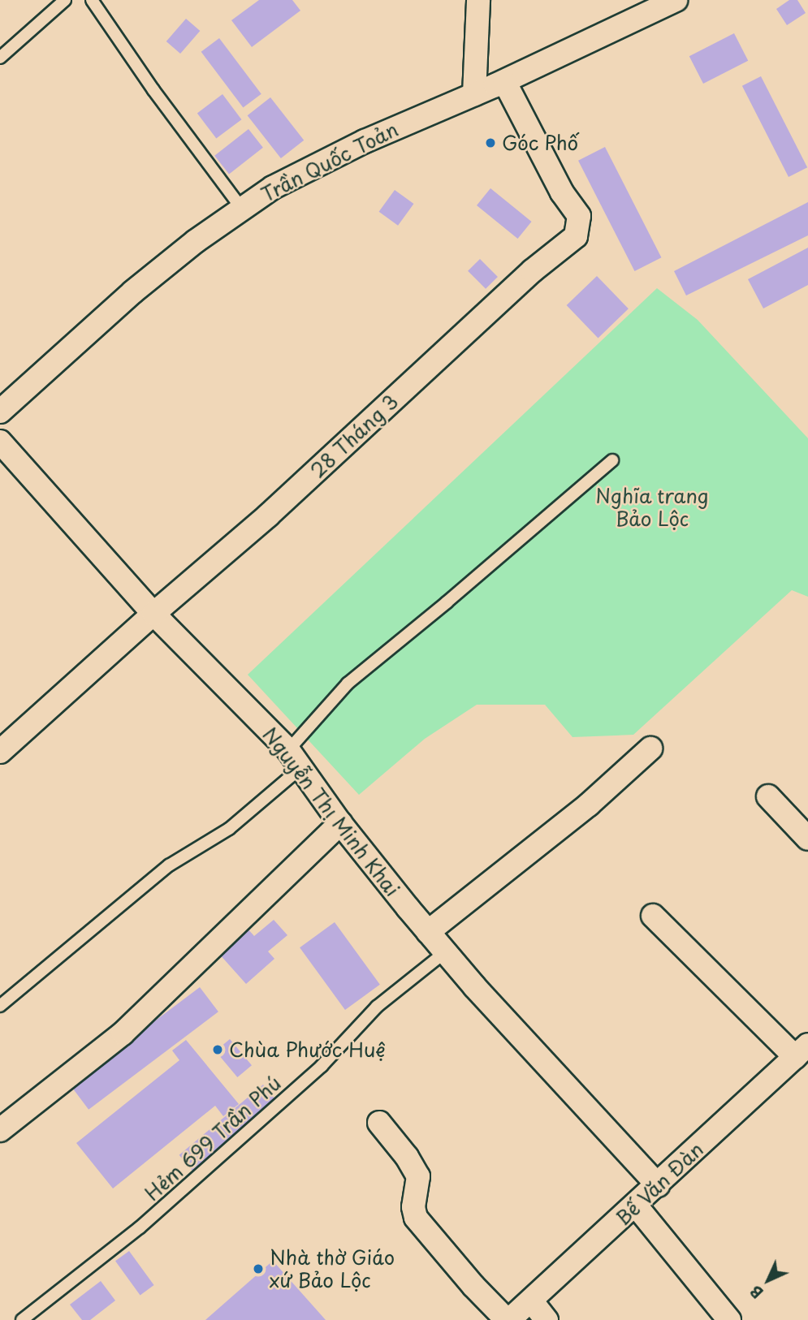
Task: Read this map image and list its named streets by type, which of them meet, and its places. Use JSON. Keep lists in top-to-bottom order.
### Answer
{
  "streets": {
    "street": [
      "Trần Quốc Toản",
      "28 Tháng 3",
      "Nguyễn Thị Minh Khai",
      "Bế Văn Đàn"
    ],
    "lane": ["Hẻm 699 Trần Phú"]
  },
  "crossings": [
    ["Trần Quốc Toản", "28 Tháng 3"],
    ["28 Tháng 3", "Nguyễn Thị Minh Khai"],
    ["Nguyễn Thị Minh Khai", "Hẻm 699 Trần Phú"],
    ["Nguyễn Thị Minh Khai", "Bế Văn Đàn"]
  ],
  "parks": ["Nghĩa trang Bảo Lộc"],
  "places": ["Góc Phố", "Chùa Phước Huệ", "Nhà thờ Giáo xứ Bảo Lộc"],
  "north": "bottom left"
}
